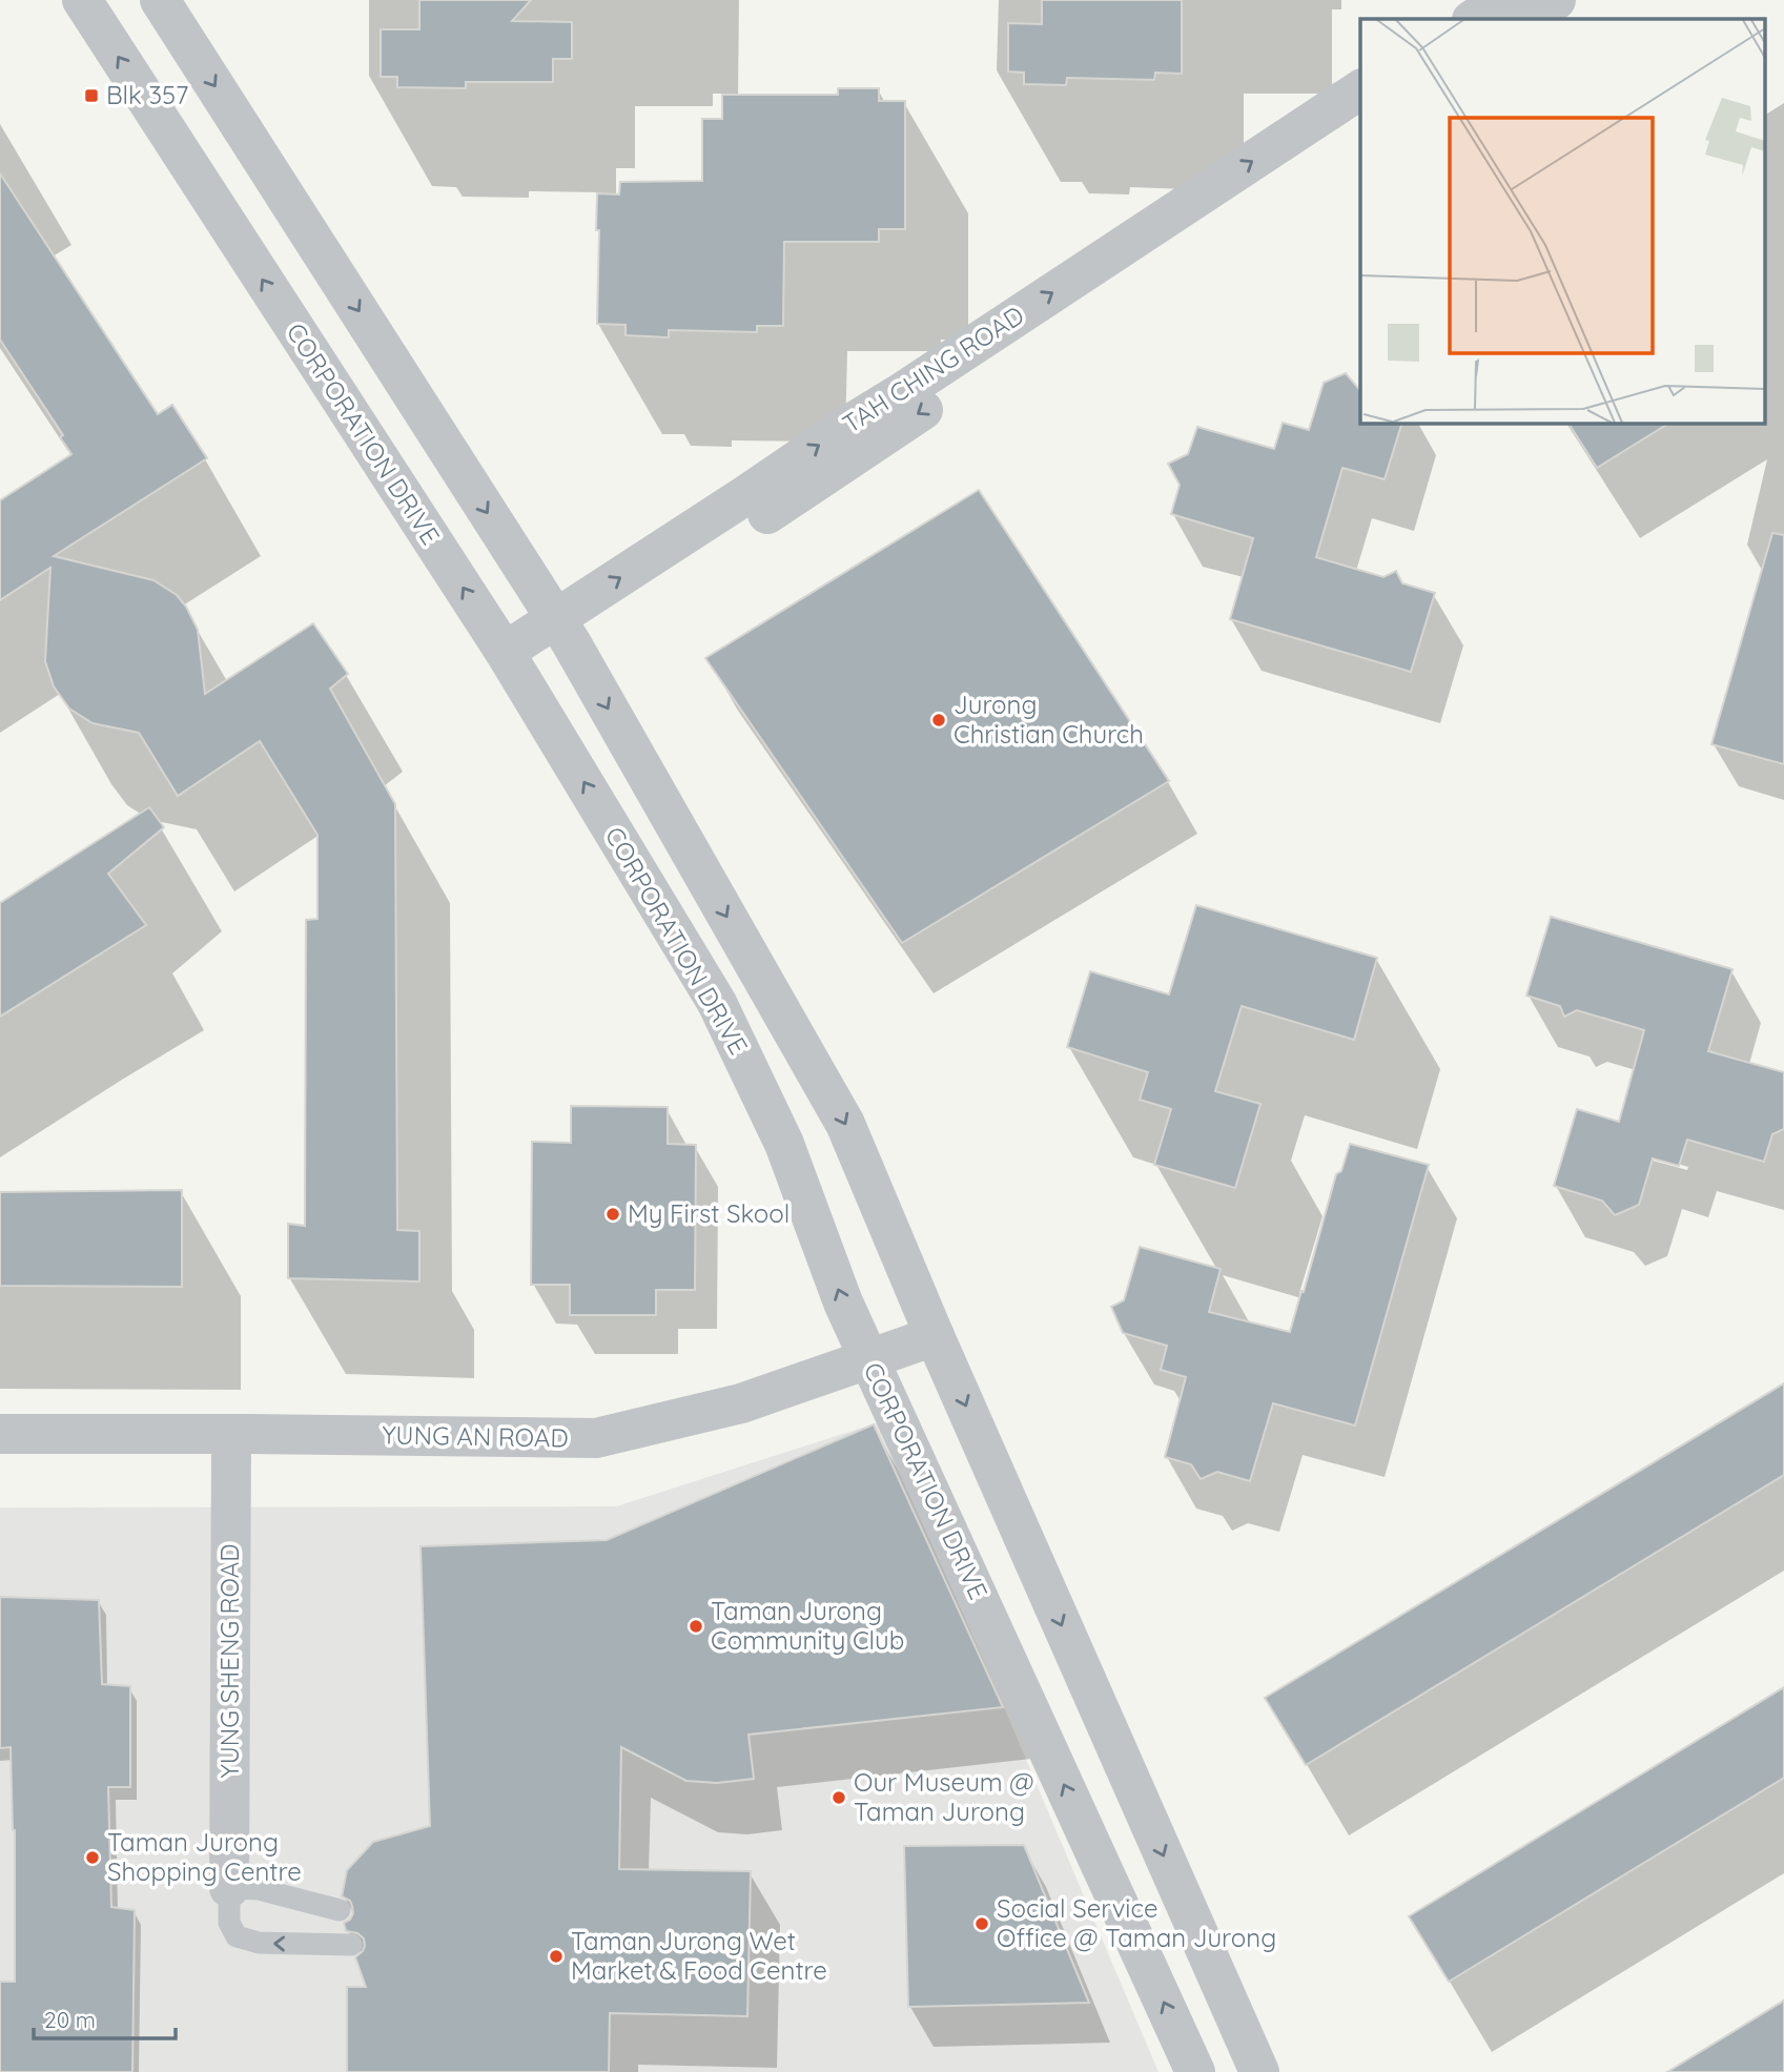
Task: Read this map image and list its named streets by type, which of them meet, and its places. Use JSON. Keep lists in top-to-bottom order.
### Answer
{
  "streets": {
    "street": [
      "TAH CHING ROAD",
      "CORPORATION DRIVE",
      "YUNG AN ROAD",
      "YUNG SHENG ROAD"
    ]
  },
  "crossings": [
    ["TAH CHING ROAD", "CORPORATION DRIVE"],
    ["CORPORATION DRIVE", "YUNG AN ROAD"],
    ["YUNG AN ROAD", "YUNG SHENG ROAD"]
  ],
  "places": {
    "transit": ["Blk 357"],
    "other": [
      "Jurong Christian Church",
      "My First Skool",
      "Taman Jurong Community Club",
      "Our Museum @ Taman Jurong",
      "Taman Jurong Shopping Centre",
      "Social Service Office @ Taman Jurong",
      "Taman Jurong Wet Market & Food Centre"
    ]
  },
  "scale_bar": "20 m"
}
